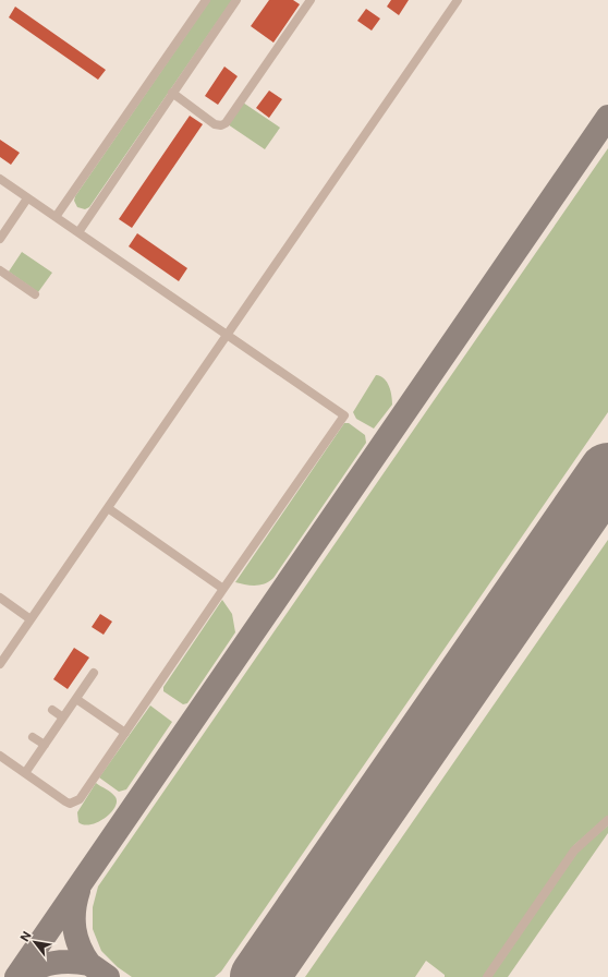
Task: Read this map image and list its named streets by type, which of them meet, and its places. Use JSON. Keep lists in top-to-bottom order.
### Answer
{
  "north": "top left"
}
